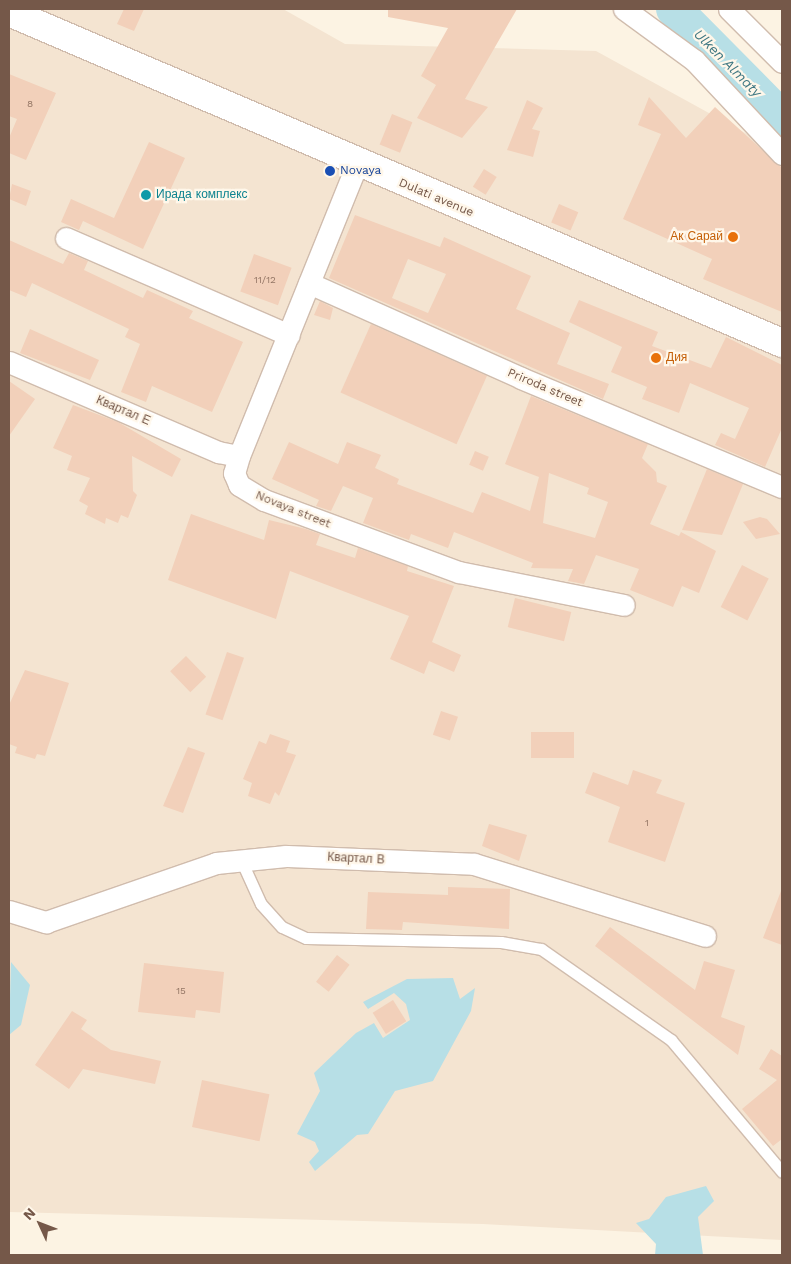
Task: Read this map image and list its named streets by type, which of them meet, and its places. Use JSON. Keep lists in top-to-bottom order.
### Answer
{
  "streets": {
    "main road": ["Dulati avenue"],
    "street": [
      "Priroda street",
      "Квартал Е",
      "Novaya street",
      "Квартал В"
    ]
  },
  "crossings": [
    ["Dulati avenue", "Novaya street"],
    ["Priroda street", "Novaya street"],
    ["Квартал Е", "Novaya street"]
  ],
  "water": ["Ulken Almaty"],
  "places": [
    "Novaya",
    "Ирада комплекс",
    "Ак Сарай",
    "Дия"
  ],
  "house_numbers": [
    "8",
    "11/12",
    "1",
    "15"
  ],
  "north": "top left"
}
